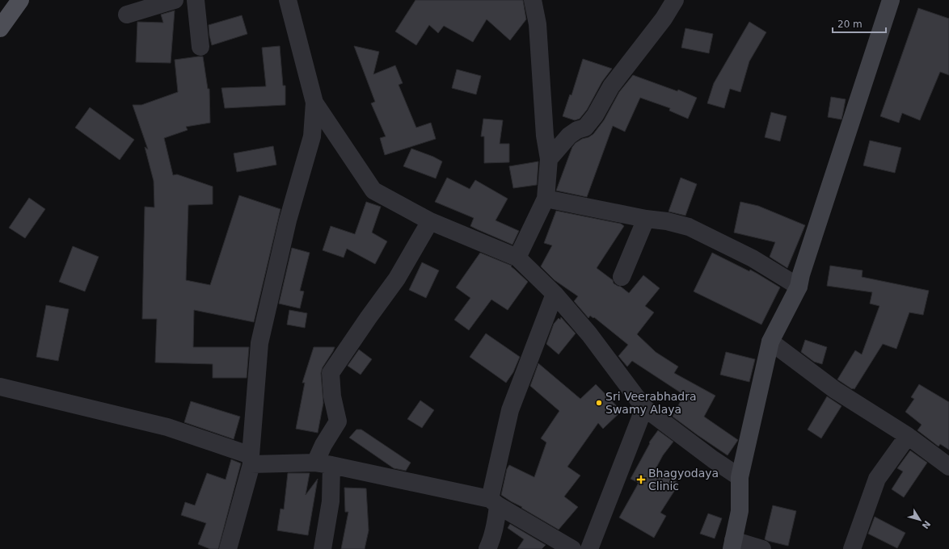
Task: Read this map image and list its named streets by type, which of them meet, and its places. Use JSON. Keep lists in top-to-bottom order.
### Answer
{
  "places": {
    "other": ["Sri Veerabhadra Swamy Alaya"],
    "health": ["Bhagyodaya Clinic"]
  },
  "scale_bar": "20 m",
  "north": "bottom right"
}
